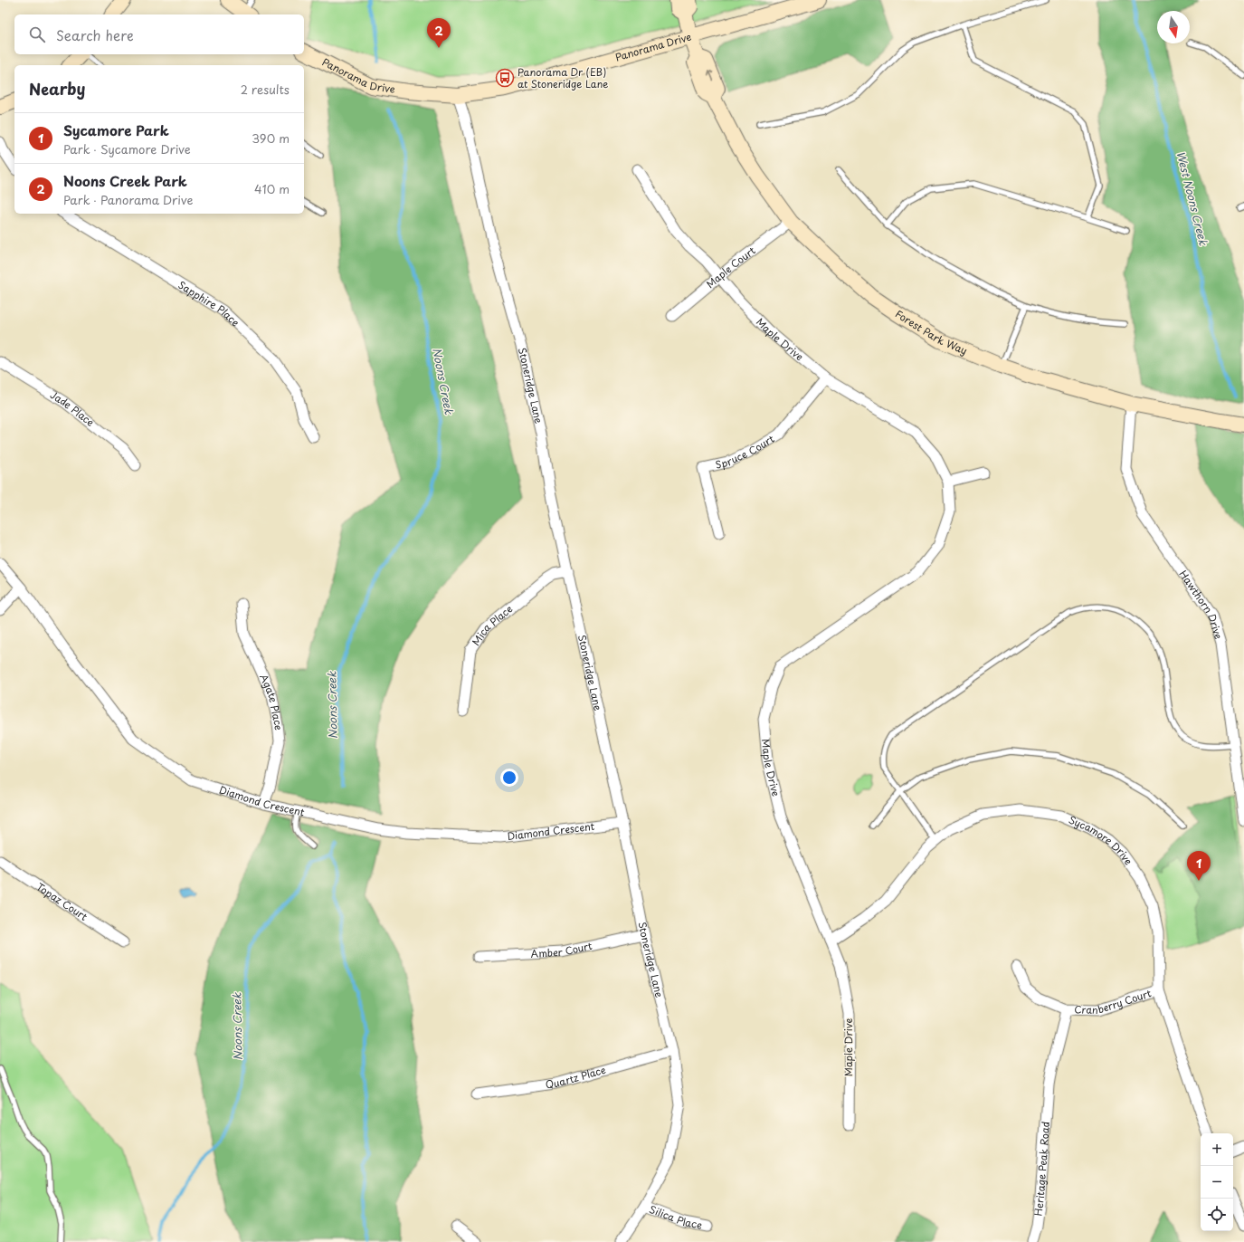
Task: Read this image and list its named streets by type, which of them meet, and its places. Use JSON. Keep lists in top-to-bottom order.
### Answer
{
  "streets": {
    "street": [
      "Panorama Drive",
      "Maple Court",
      "Sapphire Place",
      "Forest Park Way",
      "Maple Drive",
      "Stoneridge Lane",
      "Jade Place",
      "Spruce Court",
      "Hawthorn Drive",
      "Mica Place",
      "Agate Place",
      "Diamond Crescent",
      "Sycamore Drive",
      "Topaz Court",
      "Amber Court",
      "Cranberry Court",
      "Quartz Place",
      "Heritage Peak Road",
      "Silica Place"
    ]
  },
  "crossings": [
    ["Panorama Drive", "Forest Park Way"],
    ["Panorama Drive", "Stoneridge Lane"],
    ["Maple Court", "Forest Park Way"],
    ["Maple Court", "Maple Drive"],
    ["Forest Park Way", "Hawthorn Drive"],
    ["Maple Drive", "Spruce Court"],
    ["Maple Drive", "Sycamore Drive"],
    ["Stoneridge Lane", "Mica Place"],
    ["Stoneridge Lane", "Diamond Crescent"],
    ["Stoneridge Lane", "Amber Court"],
    ["Stoneridge Lane", "Quartz Place"],
    ["Stoneridge Lane", "Silica Place"],
    ["Agate Place", "Diamond Crescent"],
    ["Sycamore Drive", "Cranberry Court"],
    ["Cranberry Court", "Heritage Peak Road"]
  ],
  "water": ["West Noons Creek", "Noons Creek"],
  "places": {
    "bus stop": ["Panorama Dr (EB) at Stoneridge Lane"]
  },
  "north": "bottom",
  "page": {
    "search": "Search here",
    "pins": ["2", "1"],
    "heading": ["Nearby", "2 results"],
    "list": [
      {
        "mark": "1",
        "name": "Sycamore Park",
        "note": "Park · Sycamore Drive",
        "value": "390 m"
      },
      {
        "mark": "2",
        "name": "Noons Creek Park",
        "note": "Park · Panorama Drive",
        "value": "410 m"
      }
    ],
    "map_buttons": ["+", "−"]
  }
}
